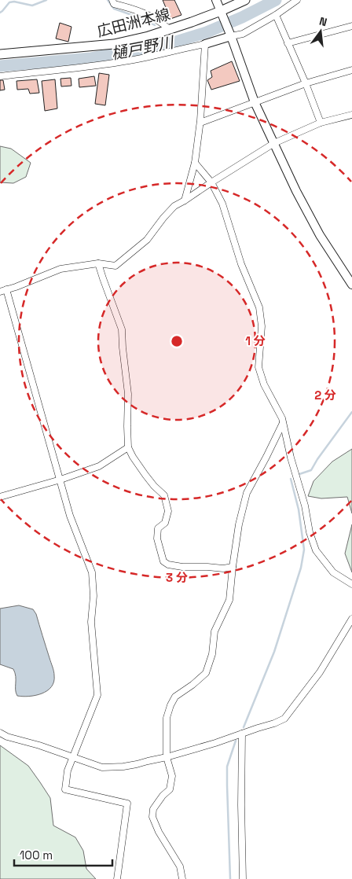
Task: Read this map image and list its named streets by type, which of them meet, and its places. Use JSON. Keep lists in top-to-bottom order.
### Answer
{
  "streets": {
    "main road": ["広田洲本線"]
  },
  "water": ["樋戸野川"],
  "scale_bar": "100 m",
  "north": "top",
  "rings": ["1 分", "2 分", "3 分"]
}
